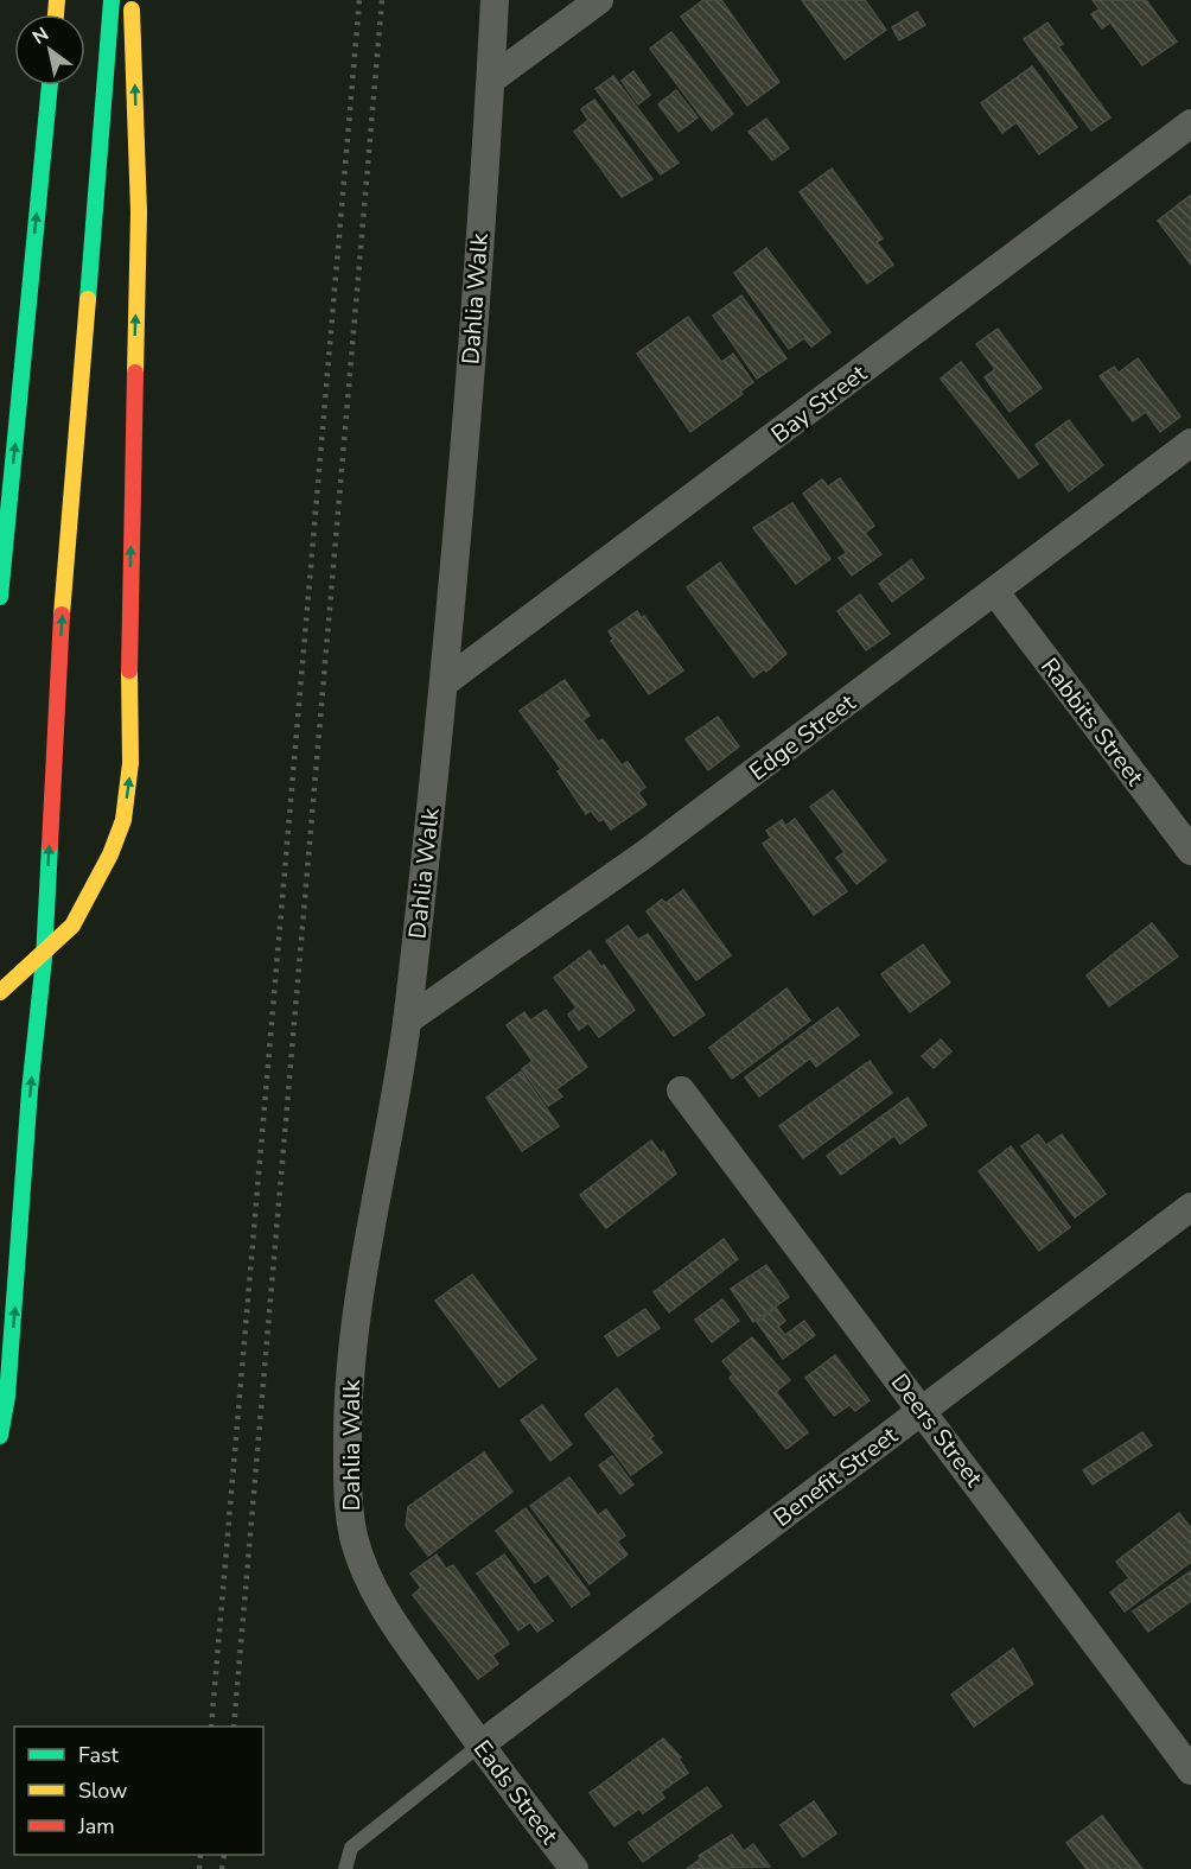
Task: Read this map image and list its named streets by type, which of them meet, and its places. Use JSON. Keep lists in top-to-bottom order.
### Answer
{
  "streets": {
    "street": [
      "Dahlia Walk",
      "Bay Street",
      "Rabbits Street",
      "Edge Street",
      "Deers Street",
      "Benefit Street",
      "Eads Street"
    ]
  },
  "crossings": [
    ["Dahlia Walk", "Bay Street"],
    ["Dahlia Walk", "Edge Street"],
    ["Dahlia Walk", "Eads Street"],
    ["Rabbits Street", "Edge Street"],
    ["Deers Street", "Benefit Street"],
    ["Benefit Street", "Eads Street"]
  ],
  "legend": ["Fast", "Slow", "Jam"],
  "north": "top left"
}
